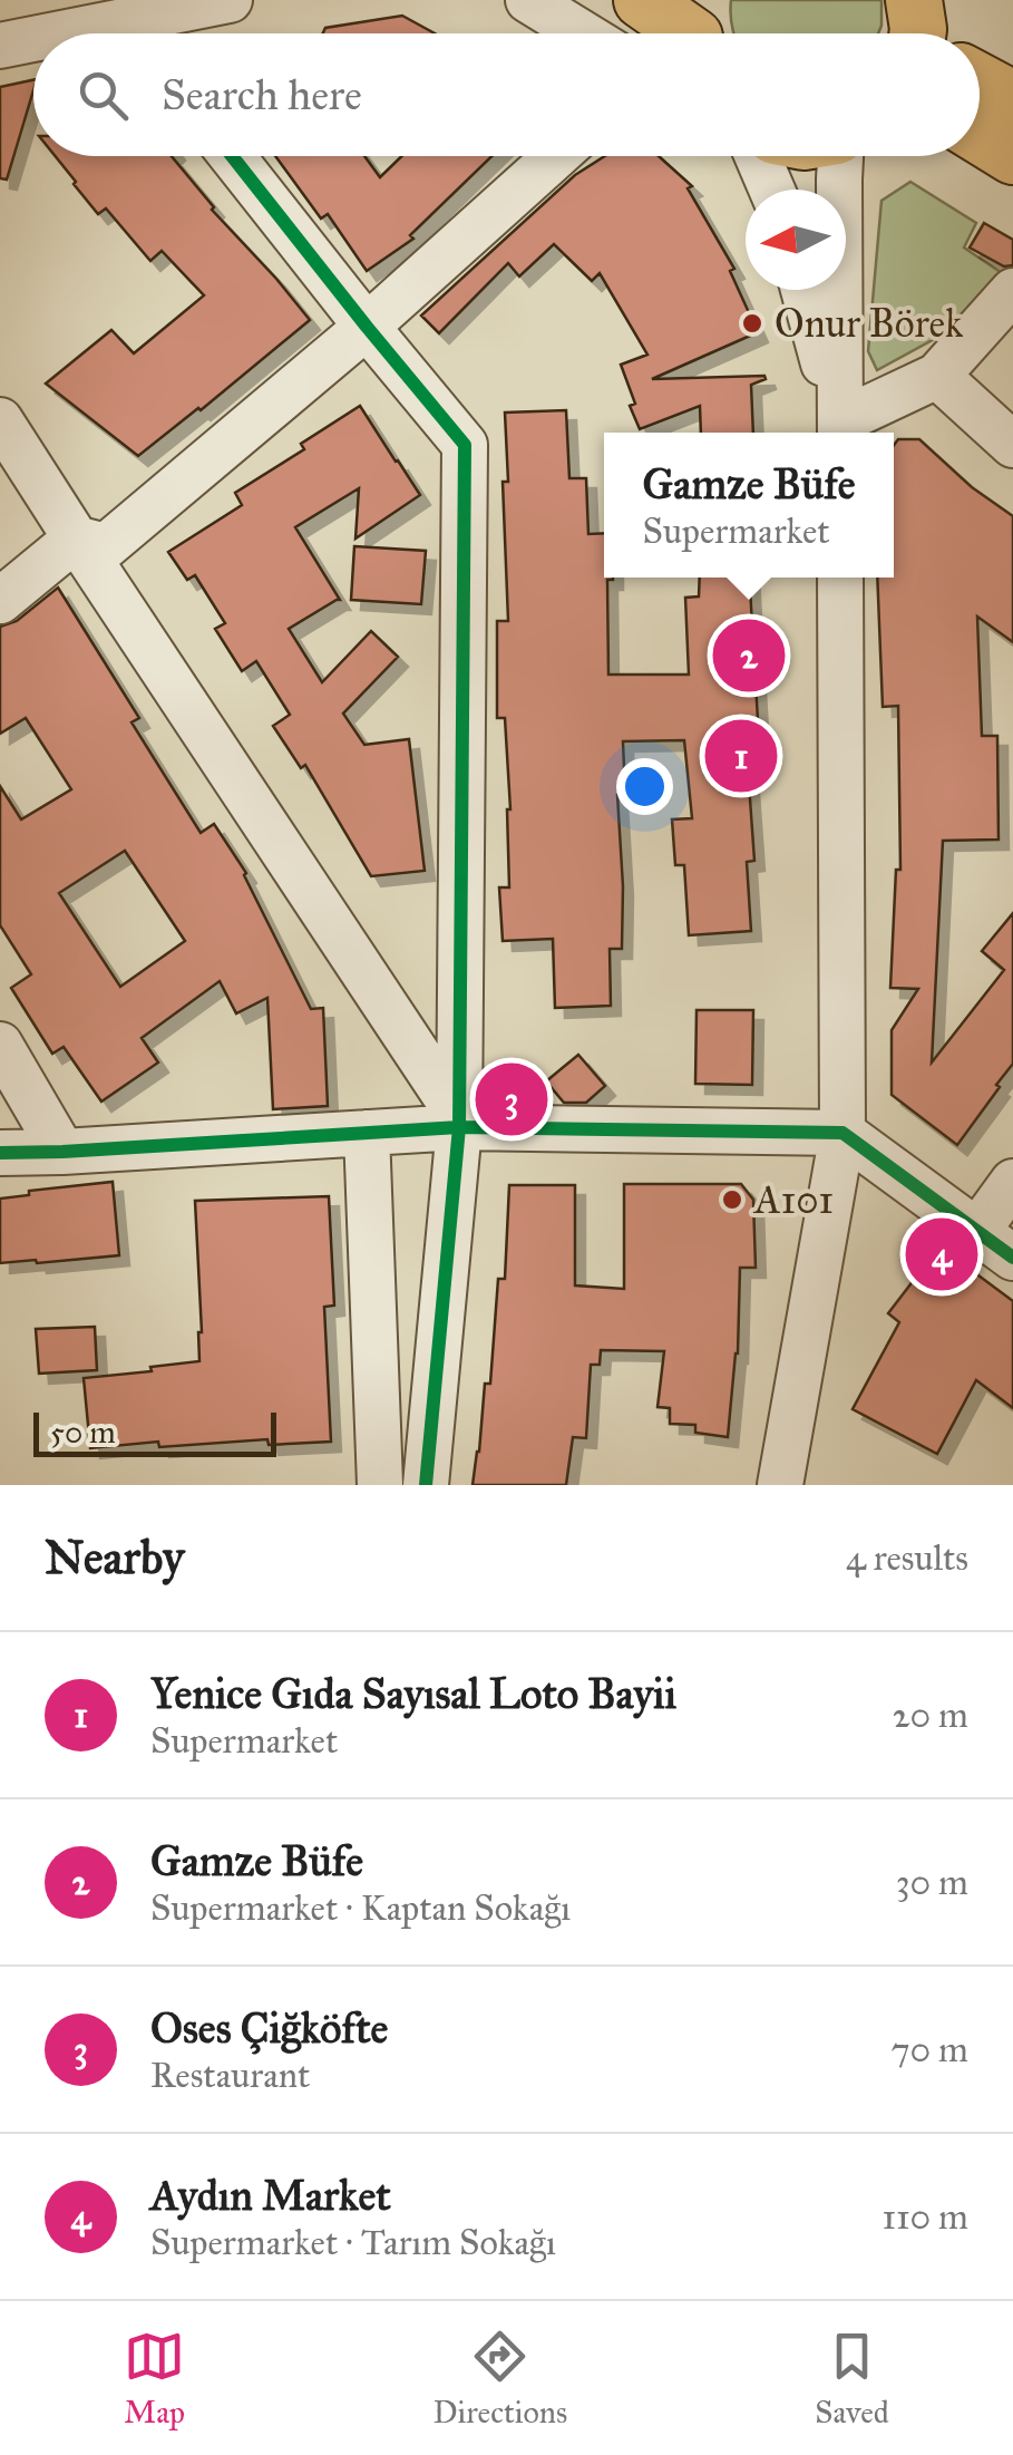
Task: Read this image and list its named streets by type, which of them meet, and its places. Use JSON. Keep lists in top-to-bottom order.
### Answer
{
  "places": ["Onur Börek", "A101"],
  "scale_bar": "50 m",
  "north": "left",
  "page": {
    "search": "Search here",
    "popup": ["Gamze Büfe", "Supermarket"],
    "pins": [
      "2",
      "1",
      "3",
      "4"
    ],
    "scale": "50 m",
    "heading": ["Nearby", "4 results"],
    "list": [
      {
        "mark": "1",
        "name": "Yenice Gıda Sayısal Loto Bayii",
        "note": "Supermarket",
        "value": "20 m"
      },
      {
        "mark": "2",
        "name": "Gamze Büfe",
        "note": "Supermarket · Kaptan Sokağı",
        "value": "30 m"
      },
      {
        "mark": "3",
        "name": "Oses Çiğköfte",
        "note": "Restaurant",
        "value": "70 m"
      },
      {
        "mark": "4",
        "name": "Aydın Market",
        "note": "Supermarket · Tarım Sokağı",
        "value": "110 m"
      }
    ],
    "nav": ["Map", "Directions", "Saved"]
  }
}
